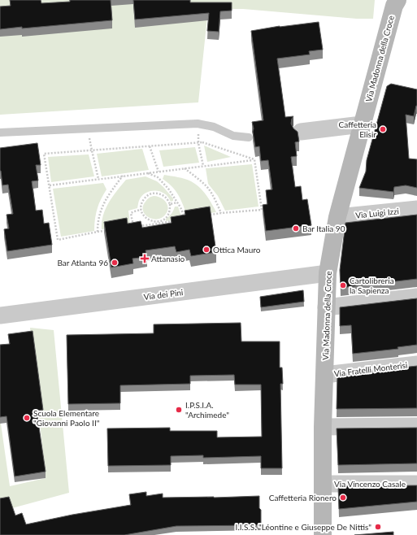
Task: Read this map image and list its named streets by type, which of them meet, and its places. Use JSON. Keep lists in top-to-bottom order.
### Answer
{
  "streets": {
    "street": [
      "Via Madonna della Croce",
      "Via Luigi Izzi",
      "Via dei Pini",
      "Via Fratelli Monterisi",
      "Via Vincenzo Casale"
    ]
  },
  "crossings": [
    ["Via Madonna della Croce", "Via Luigi Izzi"],
    ["Via Madonna della Croce", "Via dei Pini"],
    ["Via Madonna della Croce", "Via Fratelli Monterisi"],
    ["Via Madonna della Croce", "Via Vincenzo Casale"]
  ],
  "places": {
    "other": [
      "Caffetteria Elisir",
      "Bar Italia 90",
      "Ottica Mauro",
      "Bar Atlanta 96",
      "Cartolibreria la Sapienza",
      "I.P.S.I.A. \"Archimede\"",
      "Scuola Elementare \"Giovanni Paolo II\"",
      "Caffetteria Rionero",
      "I.I.S.S. \"Léontine e Giuseppe De Nittis\""
    ],
    "health": ["Attanasio"]
  }
}
